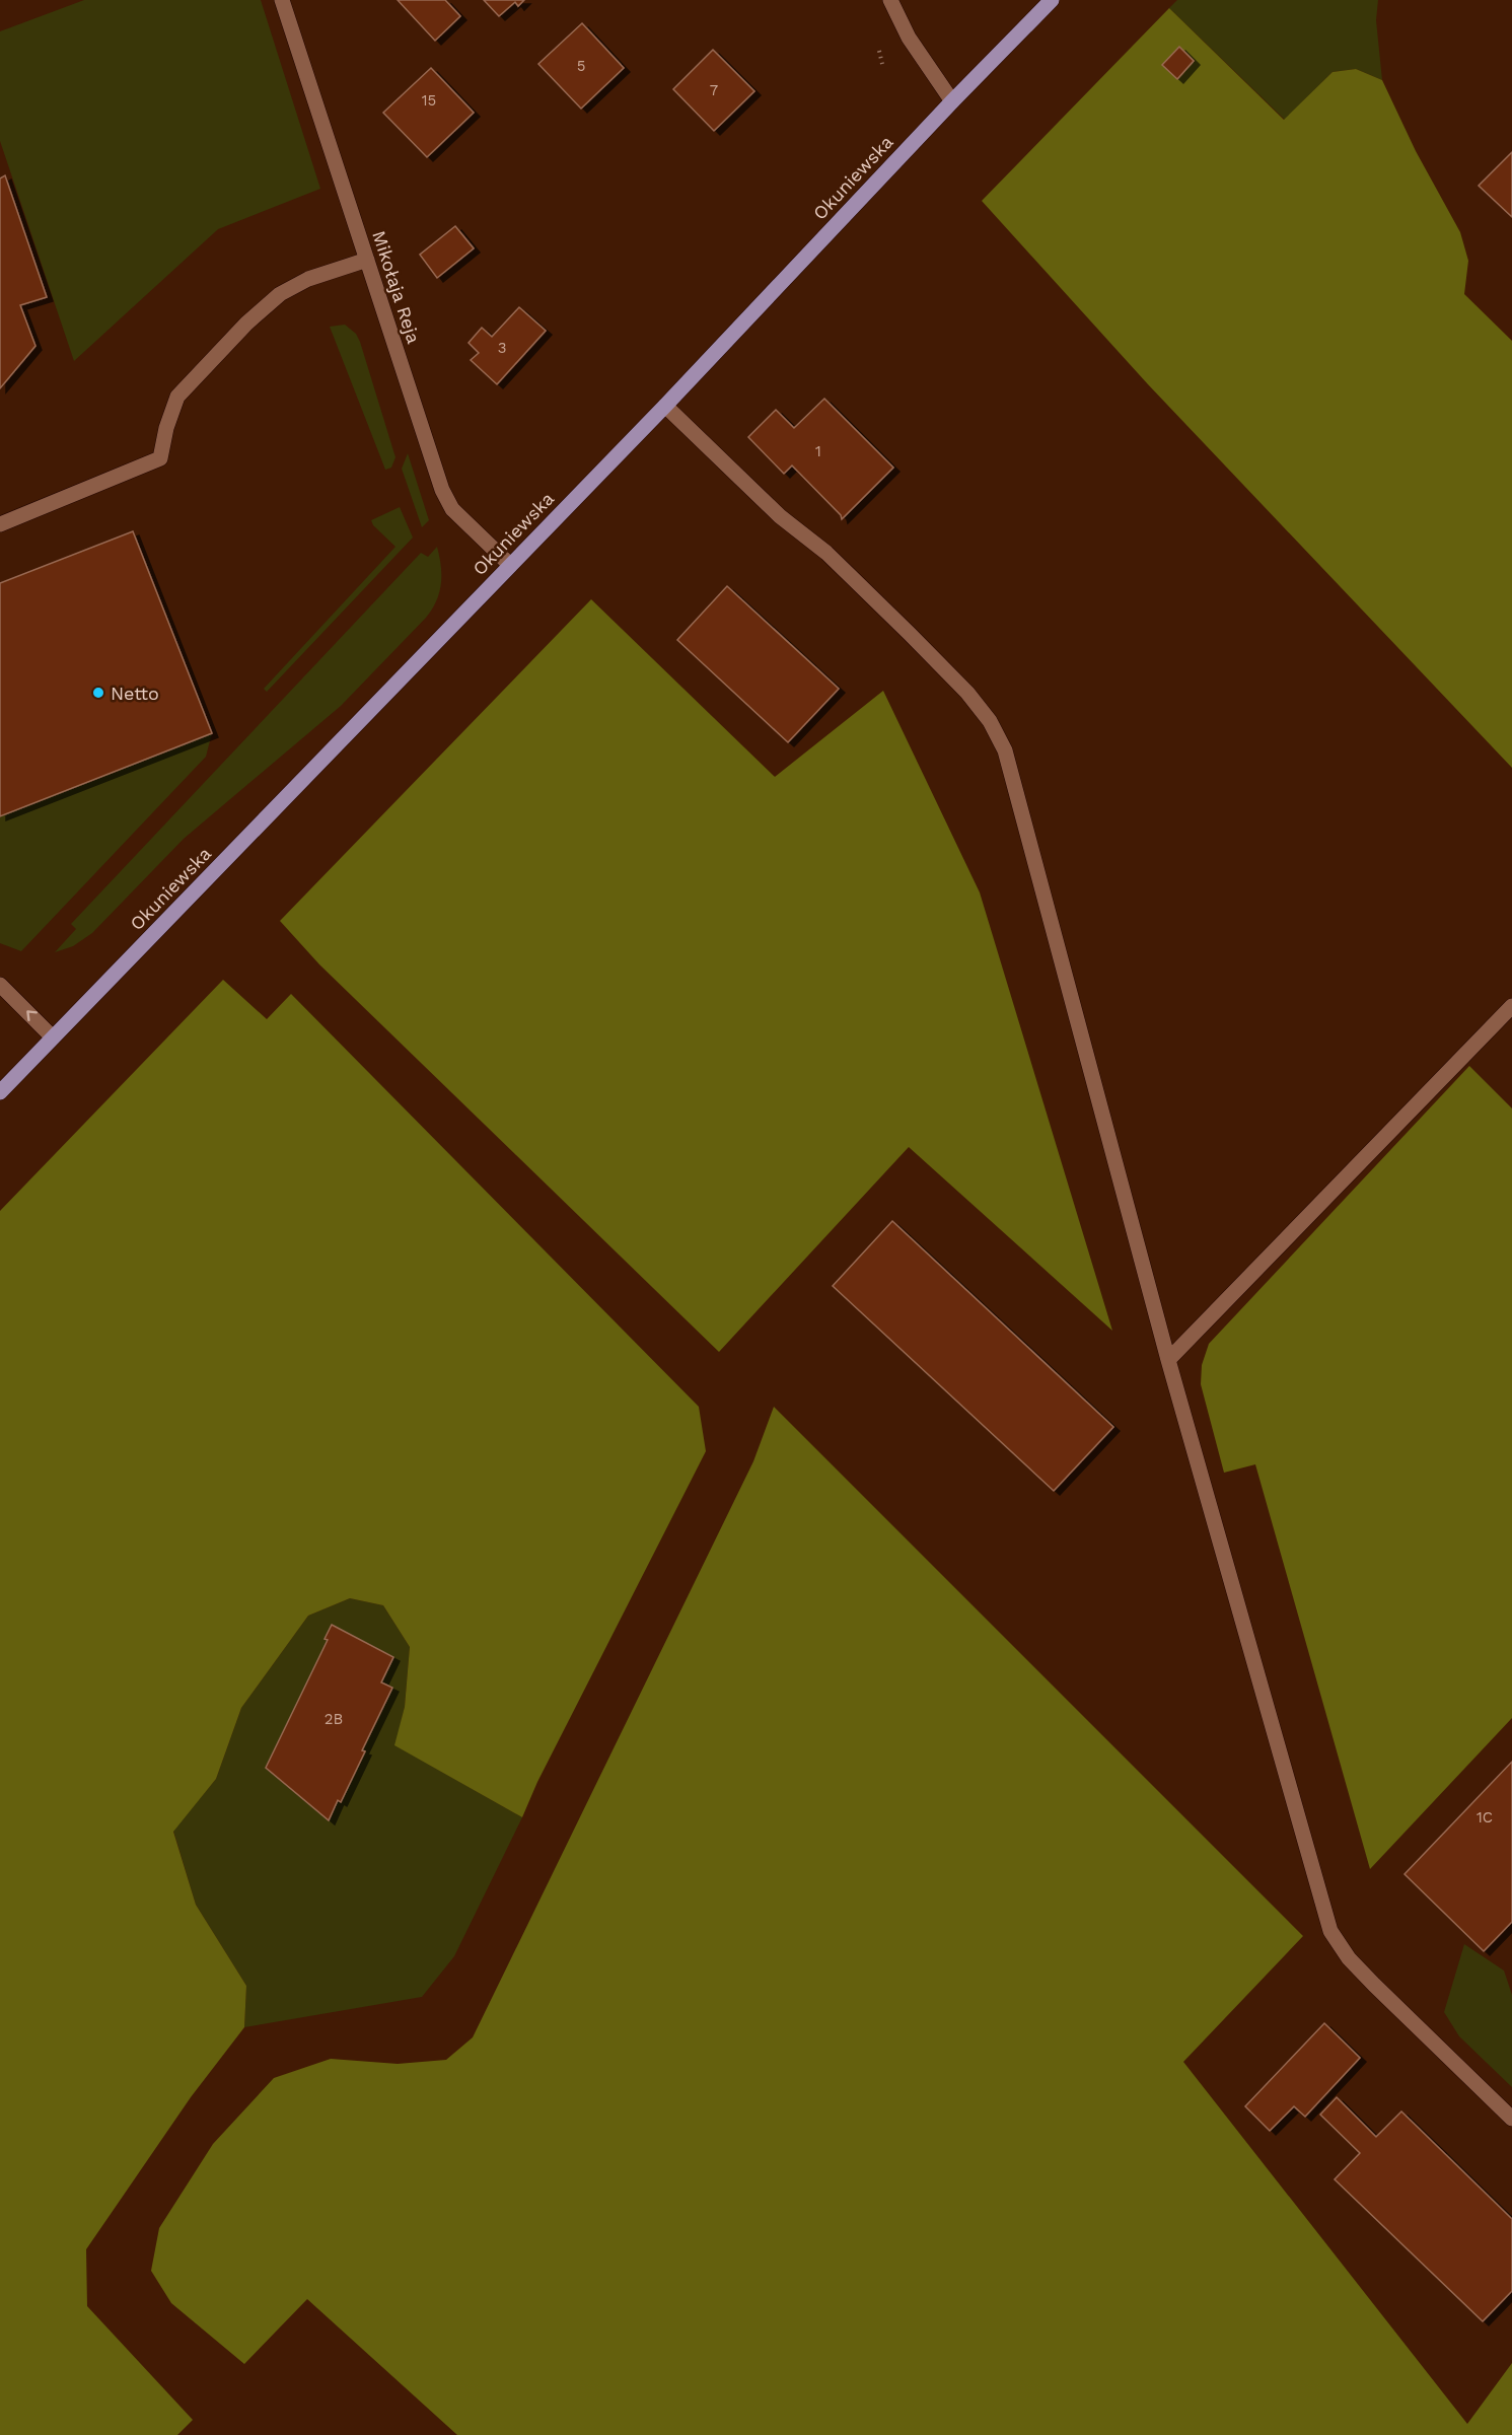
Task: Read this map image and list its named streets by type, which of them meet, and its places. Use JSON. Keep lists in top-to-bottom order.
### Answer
{
  "streets": {
    "main road": ["Okuniewska"],
    "street": ["Mikołaja Reja"]
  },
  "crossings": [
    ["Okuniewska", "Mikołaja Reja"]
  ],
  "places": ["Netto"],
  "house_numbers": [
    "5",
    "7",
    "15",
    "3",
    "1",
    "2B",
    "1C"
  ]
}
